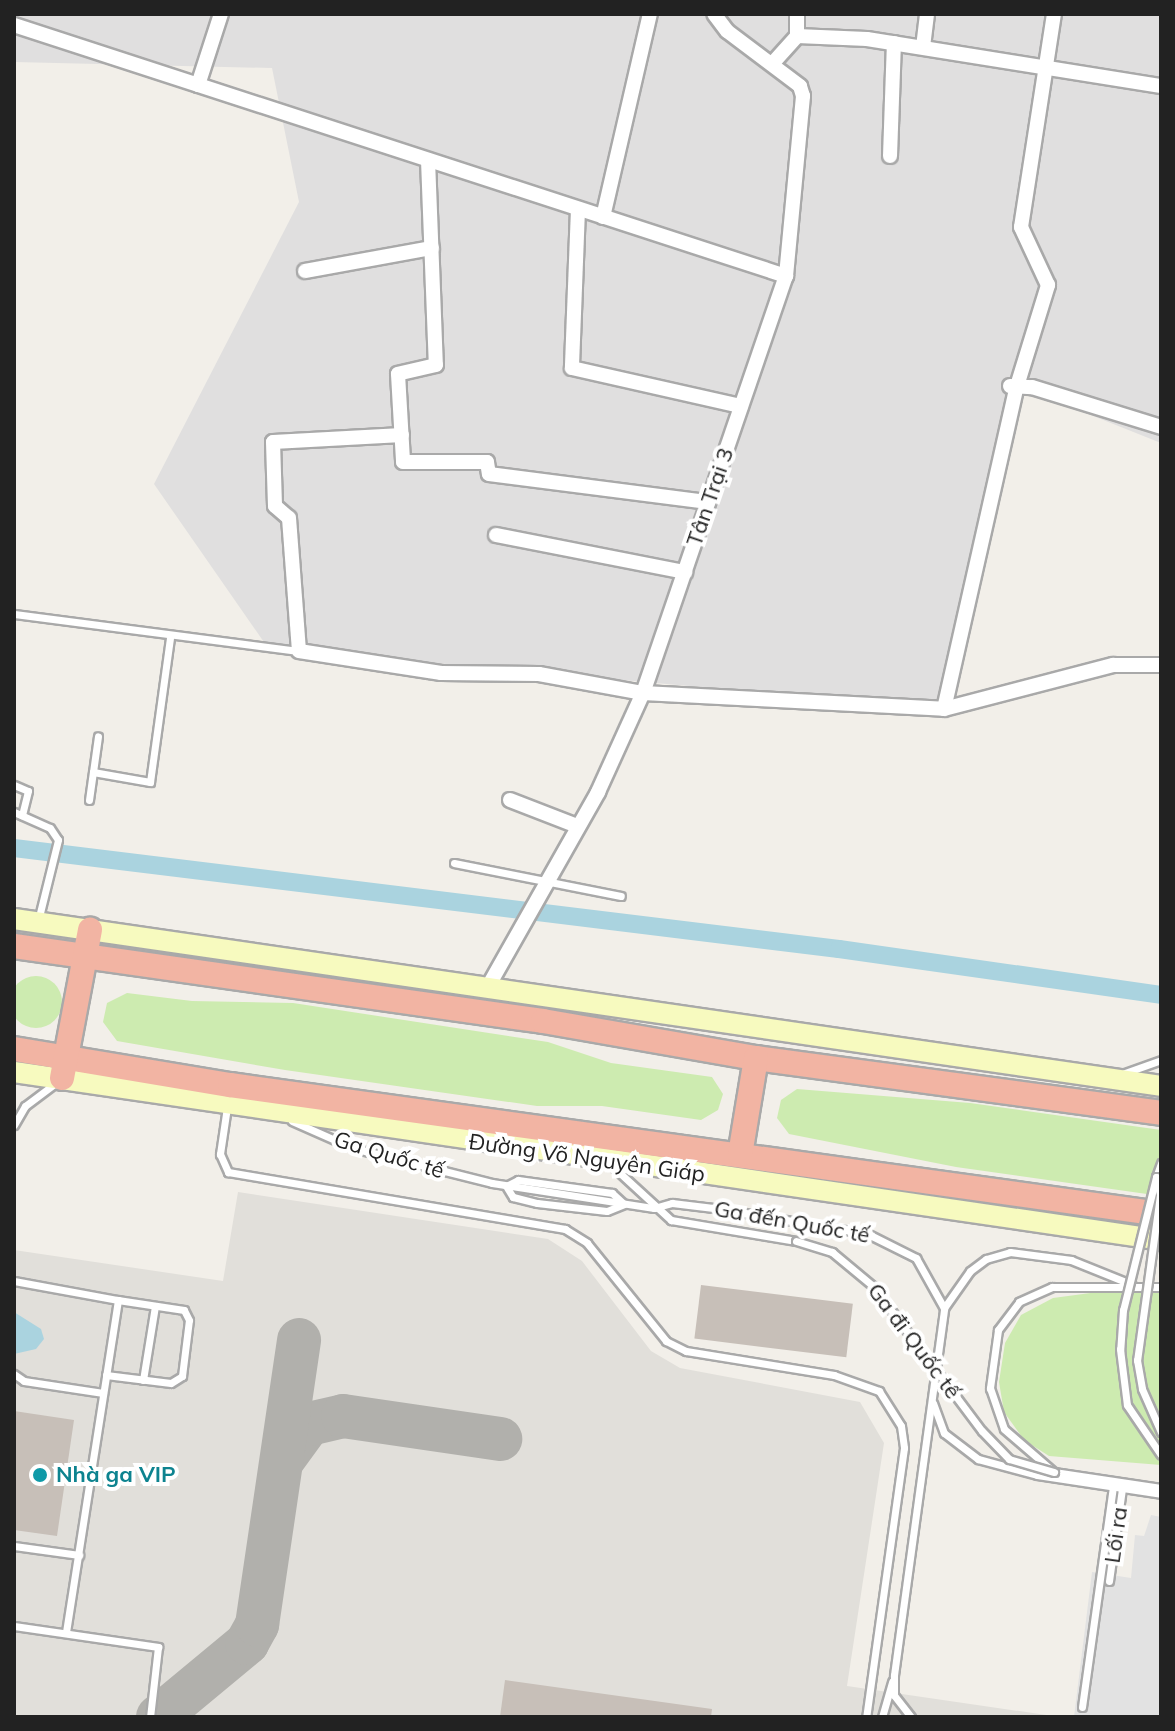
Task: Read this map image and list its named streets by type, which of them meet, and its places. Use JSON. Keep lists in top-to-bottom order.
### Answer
{
  "streets": {
    "highway": ["Đường Võ Nguyên Giáp"],
    "street": ["Tân Trại 3"],
    "lane": [
      "Ga Quốc tế",
      "Ga đến Quốc tế",
      "Ga đi Quốc tế",
      "Lối ra"
    ]
  },
  "crossings": [
    ["Ga Quốc tế", "Đường Võ Nguyên Giáp"],
    ["Ga Quốc tế", "Ga đến Quốc tế"],
    ["Ga Quốc tế", "Ga đi Quốc tế"],
    ["Ga đến Quốc tế", "Ga đi Quốc tế"]
  ],
  "places": ["Nhà ga VIP"]
}
